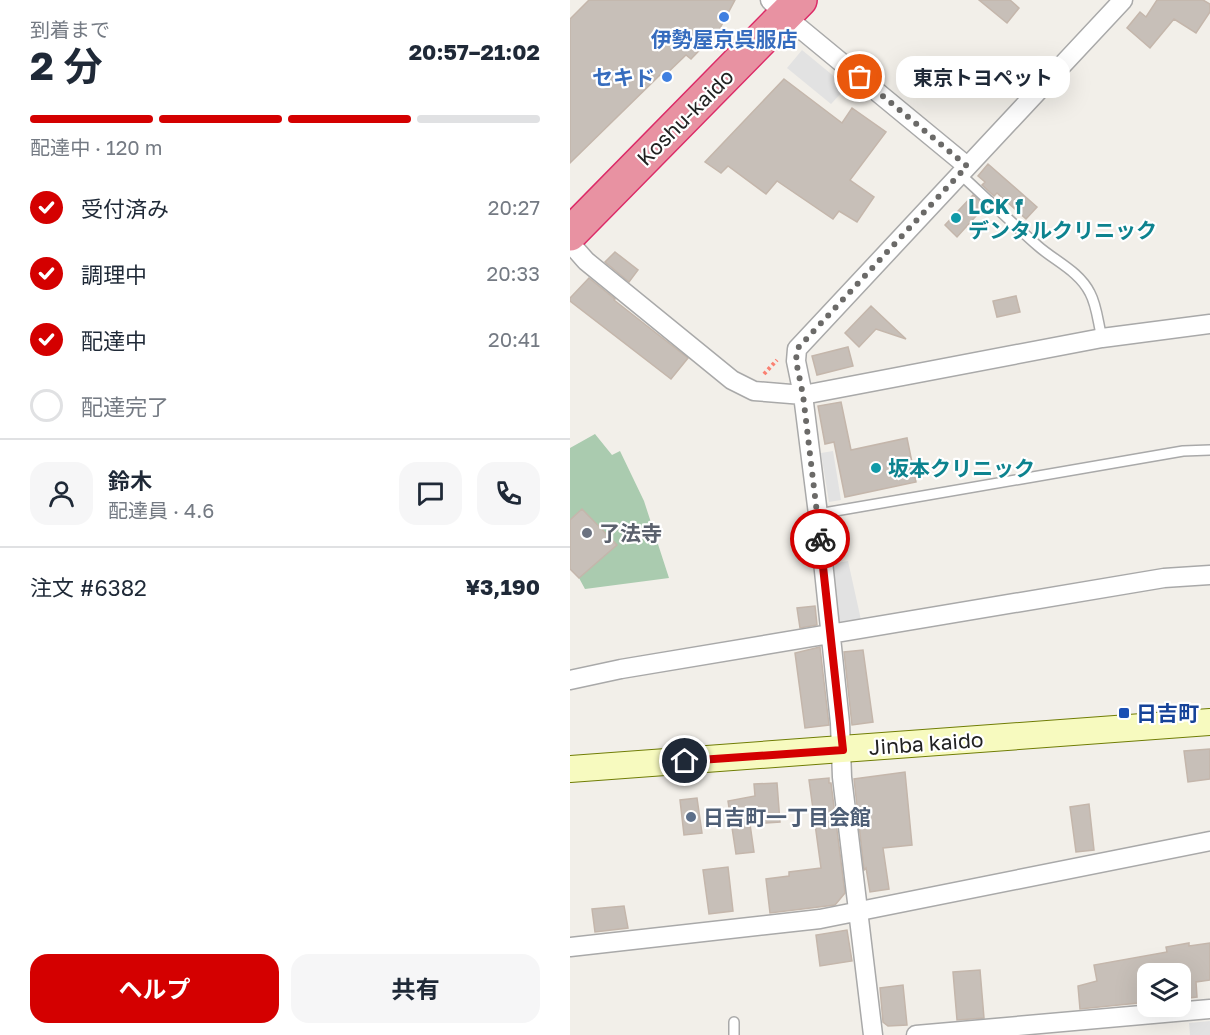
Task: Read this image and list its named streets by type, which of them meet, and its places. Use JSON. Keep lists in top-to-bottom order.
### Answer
{
  "streets": {
    "highway": ["Koshu-kaido"],
    "main road": ["Jinba kaido"]
  },
  "places": {
    "other": [
      "伊勢屋京呉服店",
      "セキド",
      "東京トヨペット",
      "LCK f デンタルクリニック",
      "坂本クリニック",
      "了法寺",
      "日吉町一丁目会館"
    ],
    "transit": ["日吉町"]
  },
  "page": {
    "heading": ["2 分", "到着まで", "20:57–21:02"],
    "panel": [
      "鈴木",
      "配達員 · 4.6",
      "注文 #6382",
      "¥3,190"
    ],
    "bubble": "東京トヨペット",
    "bar": "配達中 · 120 m",
    "list": [
      ["受付済み", "20:27"],
      ["調理中", "20:33"],
      ["配達中", "20:41"],
      "配達完了"
    ],
    "buttons": ["ヘルプ", "共有"]
  }
}
